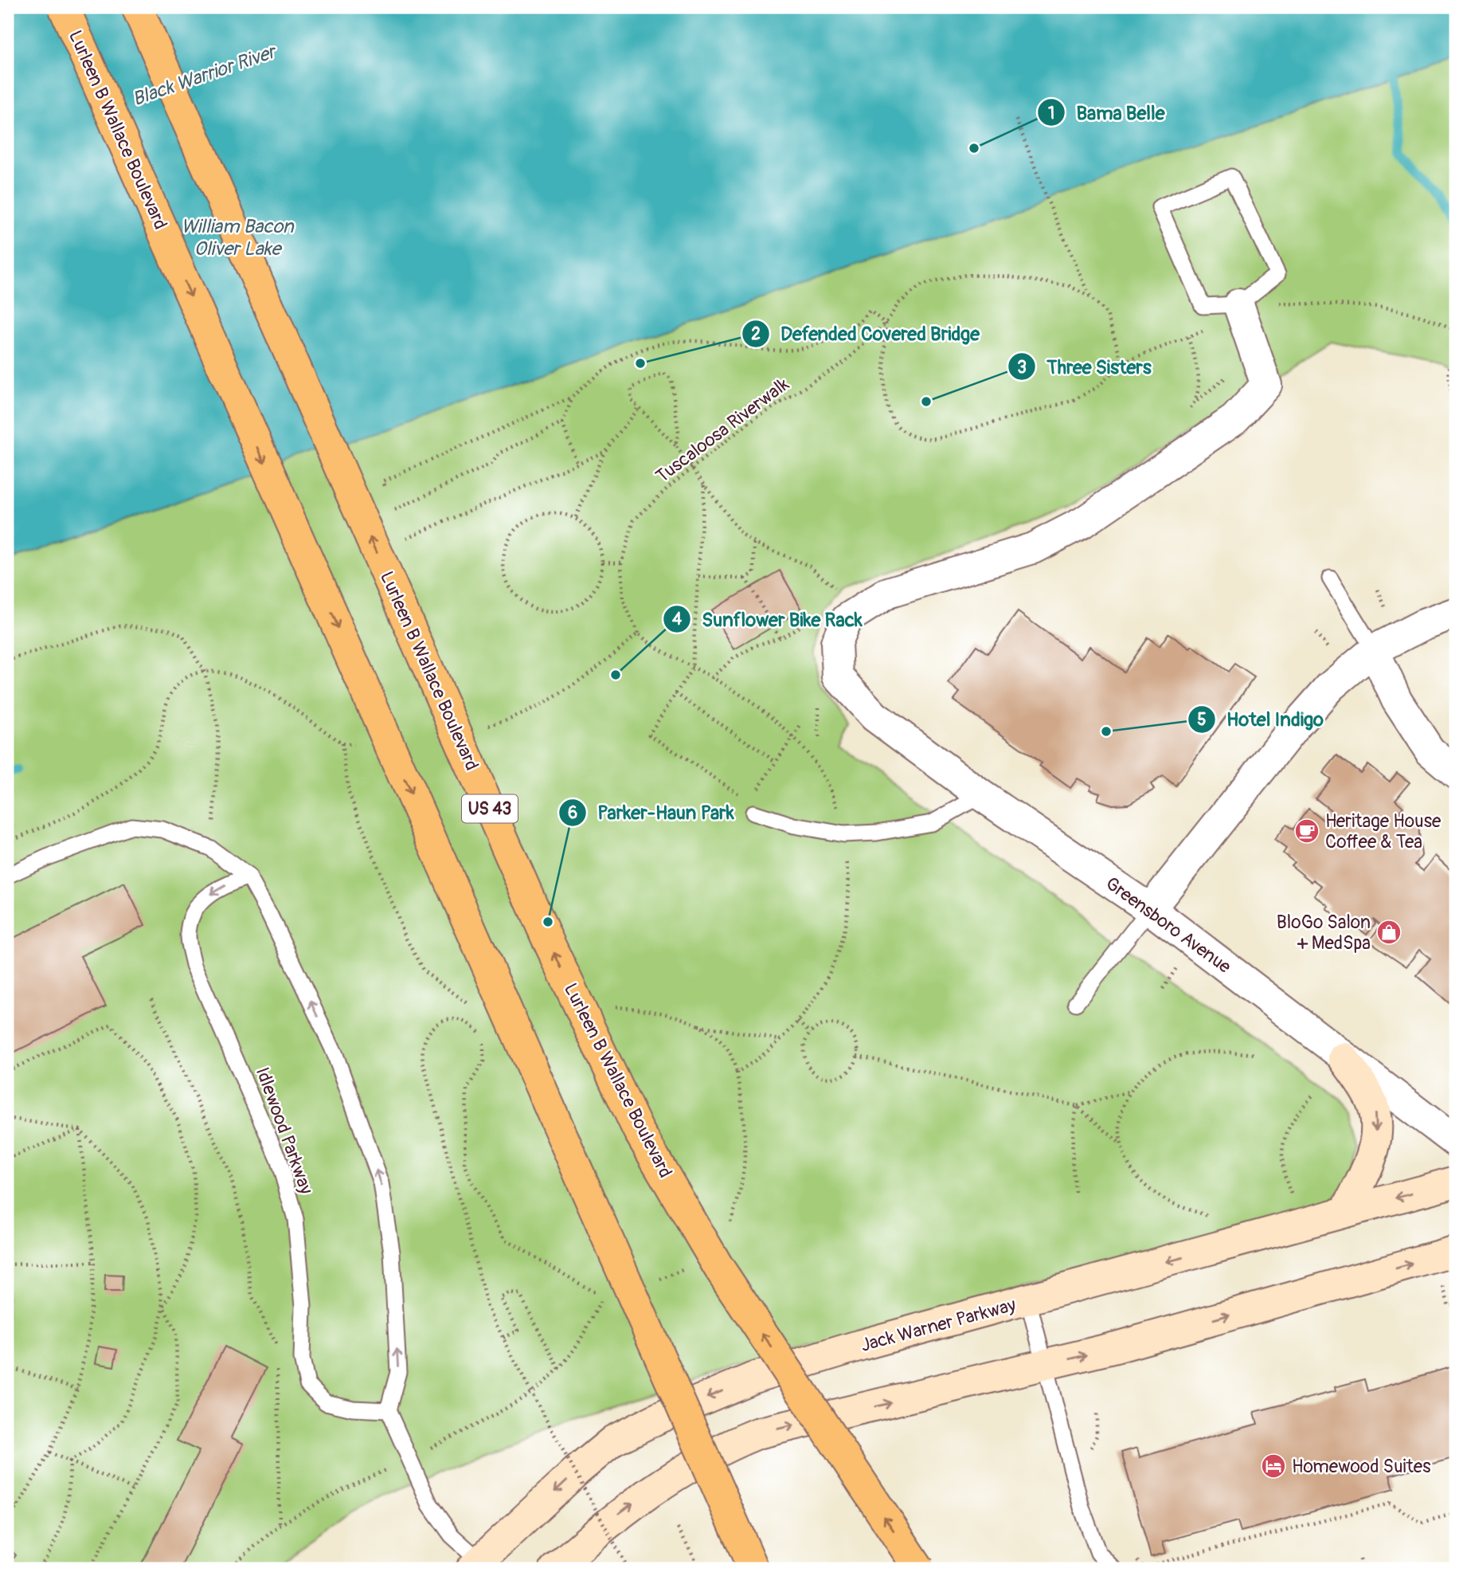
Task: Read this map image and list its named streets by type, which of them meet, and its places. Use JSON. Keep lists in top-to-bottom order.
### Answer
{
  "streets": {
    "highway": ["Lurleen B Wallace Boulevard", "US 43"],
    "main road": ["Jack Warner Parkway"],
    "street": ["Greensboro Avenue"],
    "lane": ["Idlewood Parkway"],
    "path": ["Tuscaloosa Riverwalk"]
  },
  "water": ["Black Warrior River", "William Bacon Oliver Lake"],
  "places": {
    "other": [
      "Bama Belle",
      "Defended Covered Bridge",
      "Three Sisters",
      "Sunflower Bike Rack",
      "Hotel Indigo",
      "Parker-Haun Park"
    ],
    "cafe": ["Heritage House Coffee & Tea"],
    "shop": ["BloGo Salon + MedSpa"],
    "hotel": ["Homewood Suites"]
  }
}
